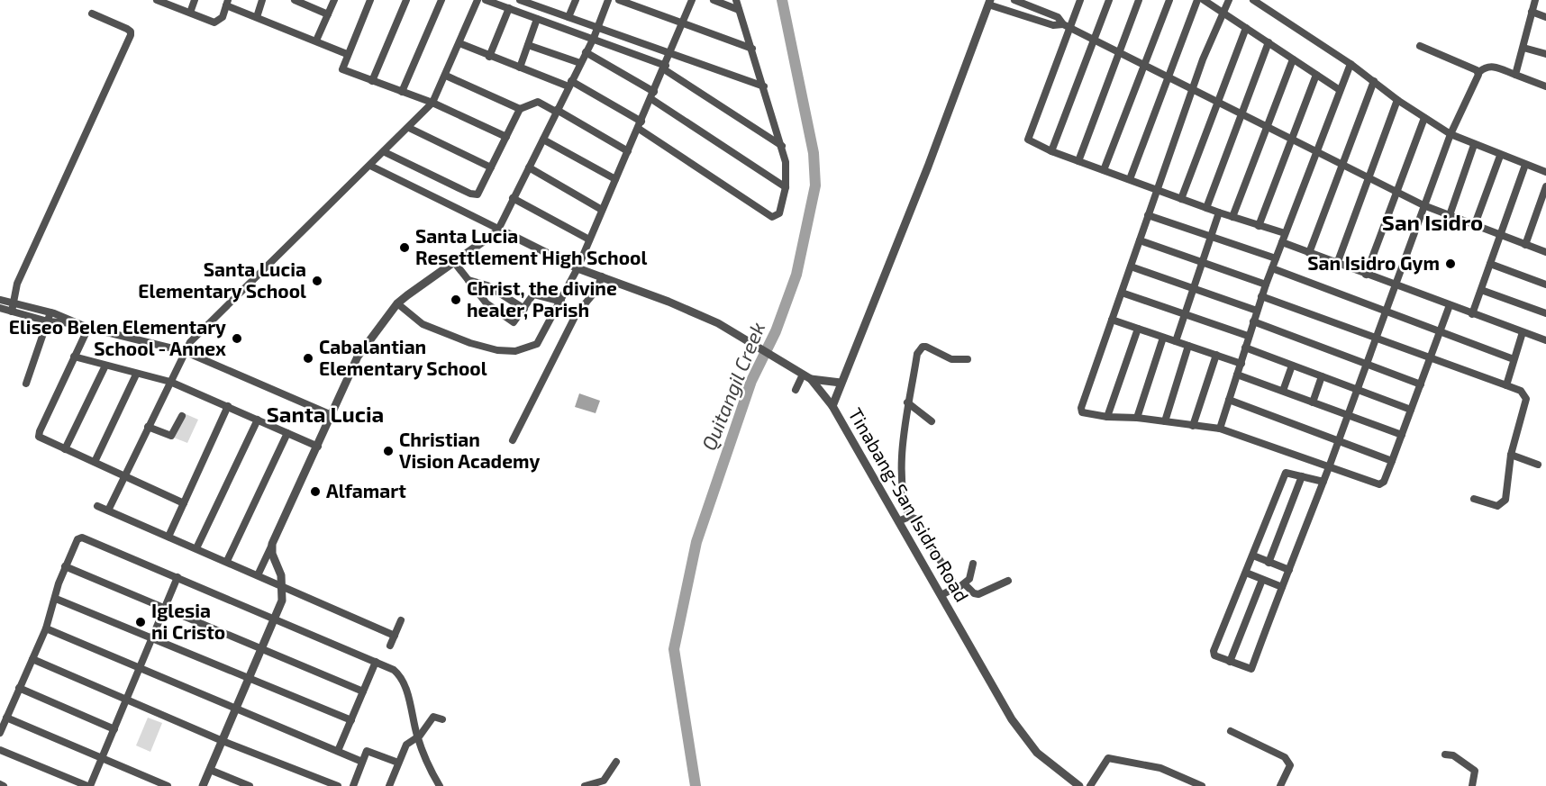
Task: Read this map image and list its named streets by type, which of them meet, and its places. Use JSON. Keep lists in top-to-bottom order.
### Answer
{
  "streets": {
    "street": ["Tinabang-San Isidro Road"]
  },
  "districts": ["San Isidro", "Santa Lucia"],
  "water": ["Quitangil Creek"],
  "places": [
    "Santa Lucia Resettlement High School",
    "San Isidro Gym",
    "Santa Lucia Elementary School",
    "Christ, the divine healer, Parish",
    "Eliseo Belen Elementary School - Annex",
    "Cabalantian Elementary School",
    "Christian Vision Academy",
    "Alfamart",
    "Iglesia ni Cristo"
  ]
}
